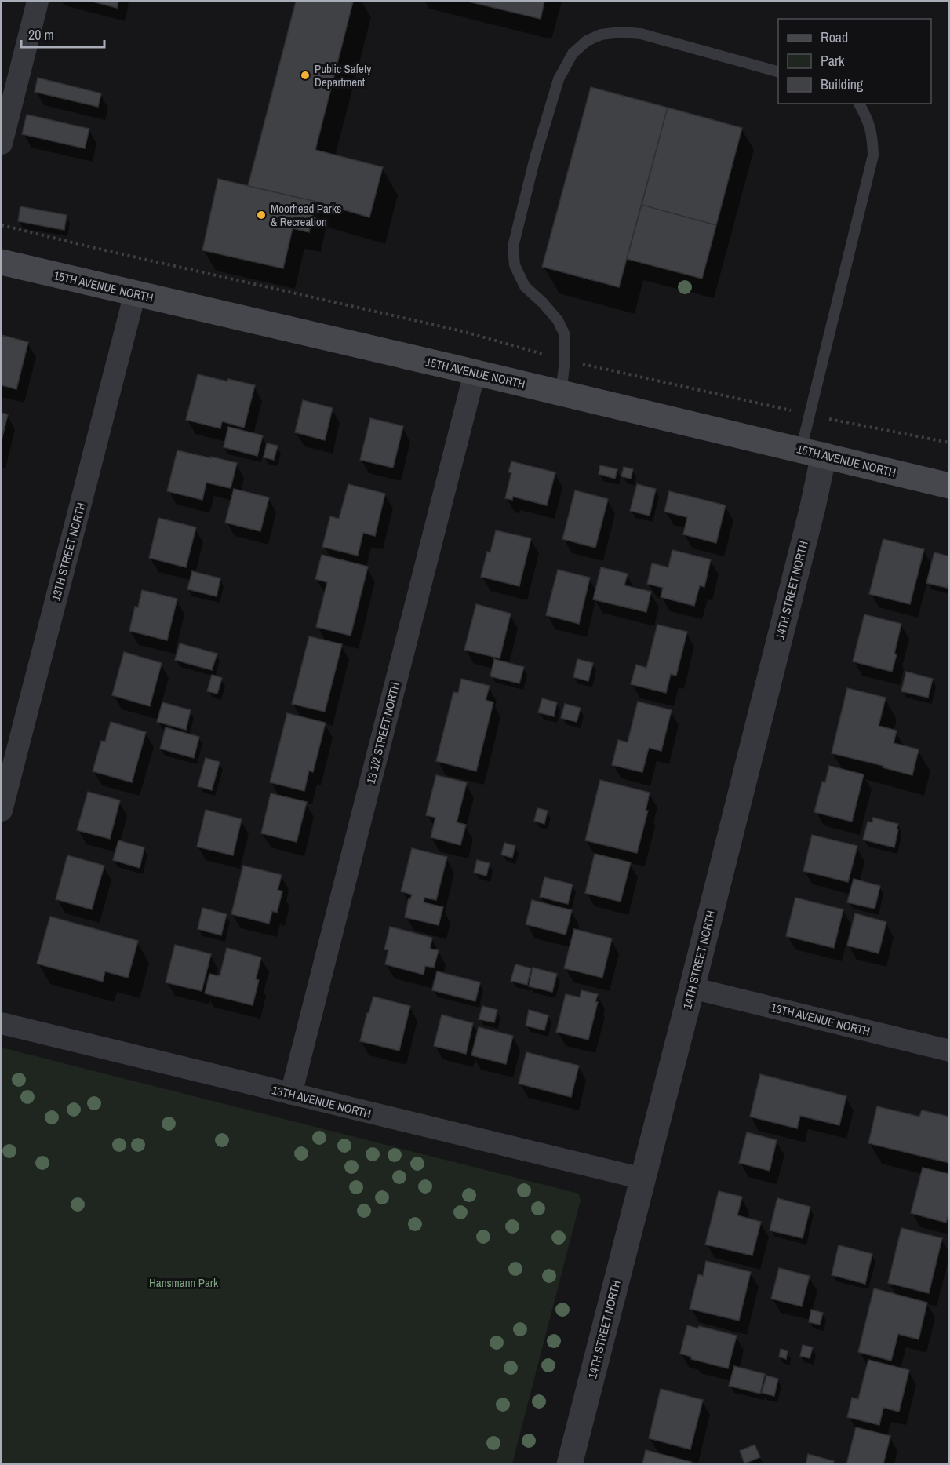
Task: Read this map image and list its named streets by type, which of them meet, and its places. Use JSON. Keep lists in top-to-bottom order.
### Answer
{
  "streets": {
    "main road": ["15TH AVENUE NORTH"],
    "street": [
      "13TH STREET NORTH",
      "14TH STREET NORTH",
      "13 1/2 STREET NORTH",
      "13TH AVENUE NORTH"
    ]
  },
  "crossings": [
    ["15TH AVENUE NORTH", "13TH STREET NORTH"],
    ["15TH AVENUE NORTH", "14TH STREET NORTH"],
    ["15TH AVENUE NORTH", "13 1/2 STREET NORTH"],
    ["14TH STREET NORTH", "13TH AVENUE NORTH"],
    ["13 1/2 STREET NORTH", "13TH AVENUE NORTH"]
  ],
  "parks": ["Hansmann Park"],
  "places": ["Public Safety Department", "Moorhead Parks & Recreation"],
  "legend": ["Road", "Park", "Building"],
  "scale_bar": "20 m"
}
